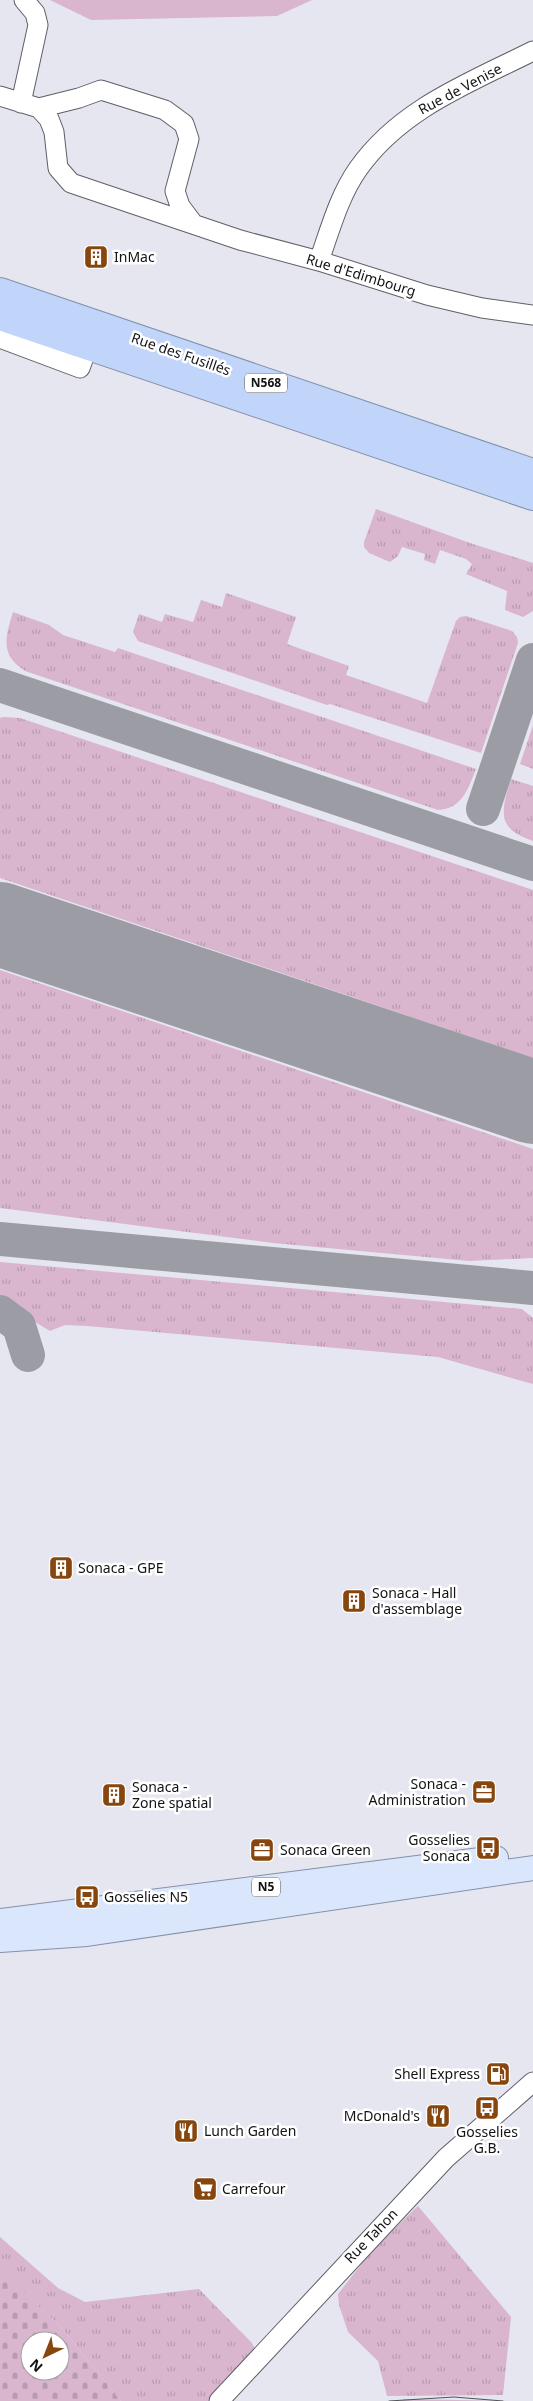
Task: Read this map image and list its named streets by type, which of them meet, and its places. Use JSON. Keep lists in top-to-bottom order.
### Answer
{
  "streets": {
    "highway": ["Rue des Fusillés", "N568"],
    "main road": ["N5"],
    "street": ["Rue de Venise", "Rue d'Edimbourg", "Rue Tahon"]
  },
  "crossings": [
    ["Rue de Venise", "Rue d'Edimbourg"]
  ],
  "places": {
    "building": [
      "InMac",
      "Sonaca - GPE",
      "Sonaca - Hall d'assemblage",
      "Sonaca - Zone spatial"
    ],
    "office": ["Sonaca - Administration", "Sonaca Green"],
    "bus stop": ["Gosselies Sonaca", "Gosselies N5", "Gosselies G.B."],
    "fuel station": ["Shell Express"],
    "restaurant": ["McDonald's", "Lunch Garden"],
    "supermarket": ["Carrefour"]
  },
  "north": "bottom left"
}
